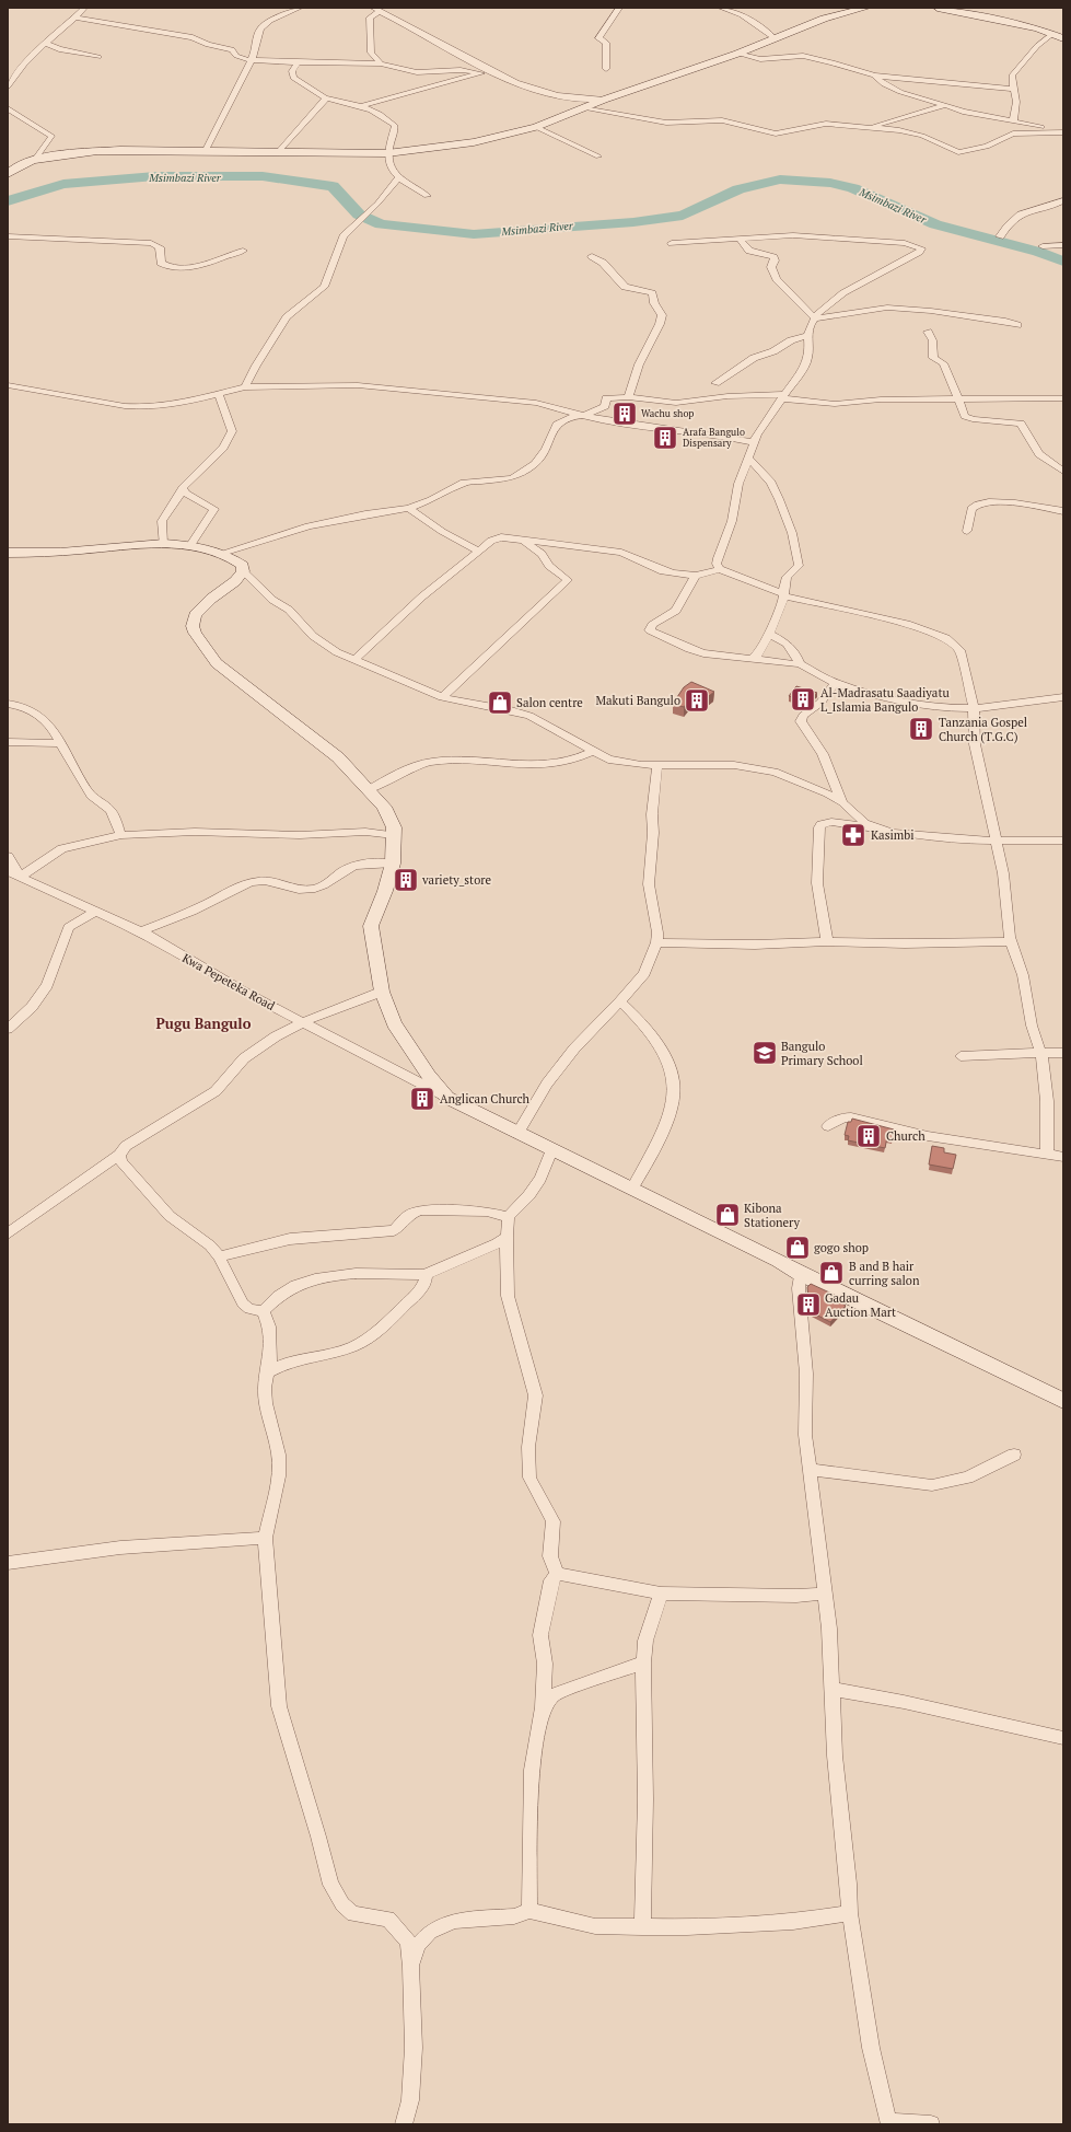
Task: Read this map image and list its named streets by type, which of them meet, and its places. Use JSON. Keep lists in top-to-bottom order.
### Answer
{
  "streets": {
    "street": ["Kwa Pepeteka Road"]
  },
  "districts": ["Pugu Bangulo"],
  "water": ["Msimbazi River"],
  "places": {
    "building": [
      "Wachu shop",
      "Arafa Bangulo Dispensary",
      "Al-Madrasatu Saadiyatu L_Islamia Bangulo",
      "Makuti Bangulo",
      "Tanzania Gospel Church (T.G.C)",
      "variety_store",
      "Anglican Church",
      "Church",
      "Gadau Auction Mart"
    ],
    "shop": [
      "Salon centre",
      "Kibona Stationery",
      "gogo shop",
      "B and B hair curring salon"
    ],
    "pharmacy": ["Kasimbi"],
    "school or university": ["Bangulo Primary School"]
  }
}
